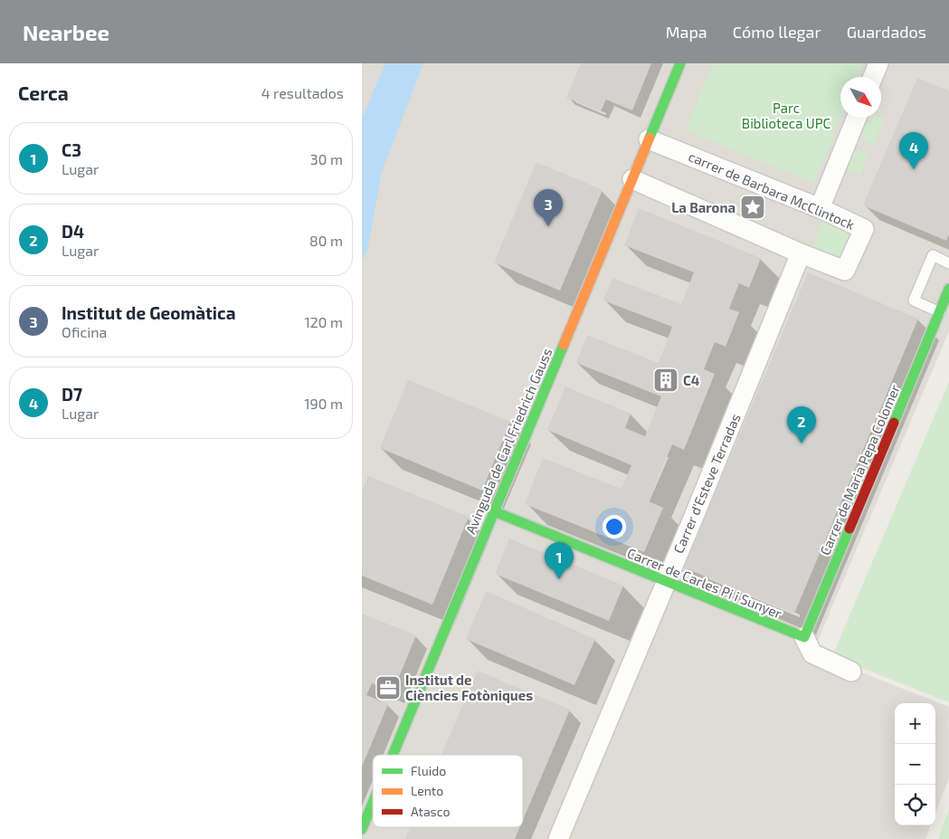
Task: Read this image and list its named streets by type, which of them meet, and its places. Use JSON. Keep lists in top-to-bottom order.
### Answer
{
  "streets": {
    "street": [
      "carrer de Barbara McClintock",
      "Avinguda de Carl Friedrich Gauss",
      "Carrer de Maria Pepa Colomer",
      "Carrer d'Esteve Terradas",
      "Carrer de Carles Pi i Sunyer"
    ]
  },
  "crossings": [
    ["carrer de Barbara McClintock", "Avinguda de Carl Friedrich Gauss"],
    ["carrer de Barbara McClintock", "Carrer d'Esteve Terradas"],
    ["Avinguda de Carl Friedrich Gauss", "Carrer de Carles Pi i Sunyer"],
    ["Carrer de Maria Pepa Colomer", "Carrer de Carles Pi i Sunyer"],
    ["Carrer d'Esteve Terradas", "Carrer de Carles Pi i Sunyer"]
  ],
  "parks": ["Parc Biblioteca UPC"],
  "places": {
    "place": ["La Barona"],
    "building": ["C4"],
    "office": ["Institut de Ciències Fotòniques"]
  },
  "legend": ["Fluido", "Lento", "Atasco"],
  "north": "bottom right",
  "page": {
    "header": "Nearbee",
    "nav": ["Mapa", "Cómo llegar", "Guardados"],
    "heading": ["Cerca", "4 resultados"],
    "list": [
      {
        "mark": "1",
        "name": "C3",
        "note": "Lugar",
        "value": "30 m"
      },
      {
        "mark": "2",
        "name": "D4",
        "note": "Lugar",
        "value": "80 m"
      },
      {
        "mark": "3",
        "name": "Institut de Geomàtica",
        "note": "Oficina",
        "value": "120 m"
      },
      {
        "mark": "4",
        "name": "D7",
        "note": "Lugar",
        "value": "190 m"
      }
    ],
    "pins": [
      "4",
      "3",
      "2",
      "1"
    ],
    "map_buttons": ["+", "−"]
  }
}
